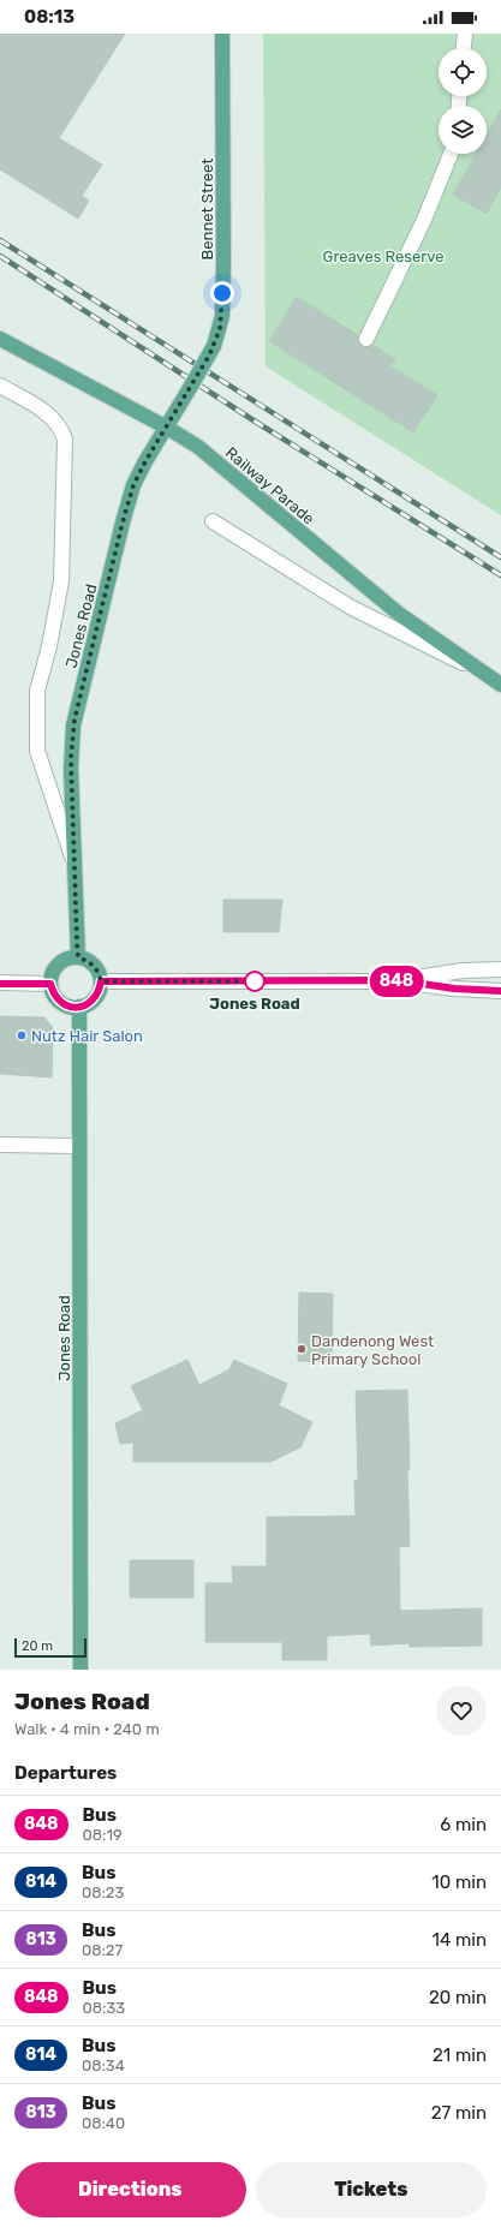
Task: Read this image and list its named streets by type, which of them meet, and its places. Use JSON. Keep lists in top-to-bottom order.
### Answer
{
  "streets": {
    "main road": ["Bennet Street", "Railway Parade", "Jones Road"]
  },
  "crossings": [
    ["Bennet Street", "Railway Parade"],
    ["Bennet Street", "Jones Road"],
    ["Railway Parade", "Jones Road"]
  ],
  "parks": ["Greaves Reserve"],
  "places": ["Jones Road", "Nutz Hair Salon", "Dandenong West Primary School"],
  "lines": ["bus line 848"],
  "scale_bar": "20 m",
  "page": {
    "status": "08:13",
    "on_map": "848",
    "scale": "20 m",
    "heading": [
      ["Jones Road", "Walk · 4 min · 240 m"],
      "Departures"
    ],
    "list": [
      {
        "mark": "848",
        "name": "Bus",
        "note": "08:19",
        "value": "6 min"
      },
      {
        "mark": "814",
        "name": "Bus",
        "note": "08:23",
        "value": "10 min"
      },
      {
        "mark": "813",
        "name": "Bus",
        "note": "08:27",
        "value": "14 min"
      },
      {
        "mark": "848",
        "name": "Bus",
        "note": "08:33",
        "value": "20 min"
      },
      {
        "mark": "814",
        "name": "Bus",
        "note": "08:34",
        "value": "21 min"
      },
      {
        "mark": "813",
        "name": "Bus",
        "note": "08:40",
        "value": "27 min"
      }
    ],
    "buttons": ["Directions", "Tickets"]
  }
}
